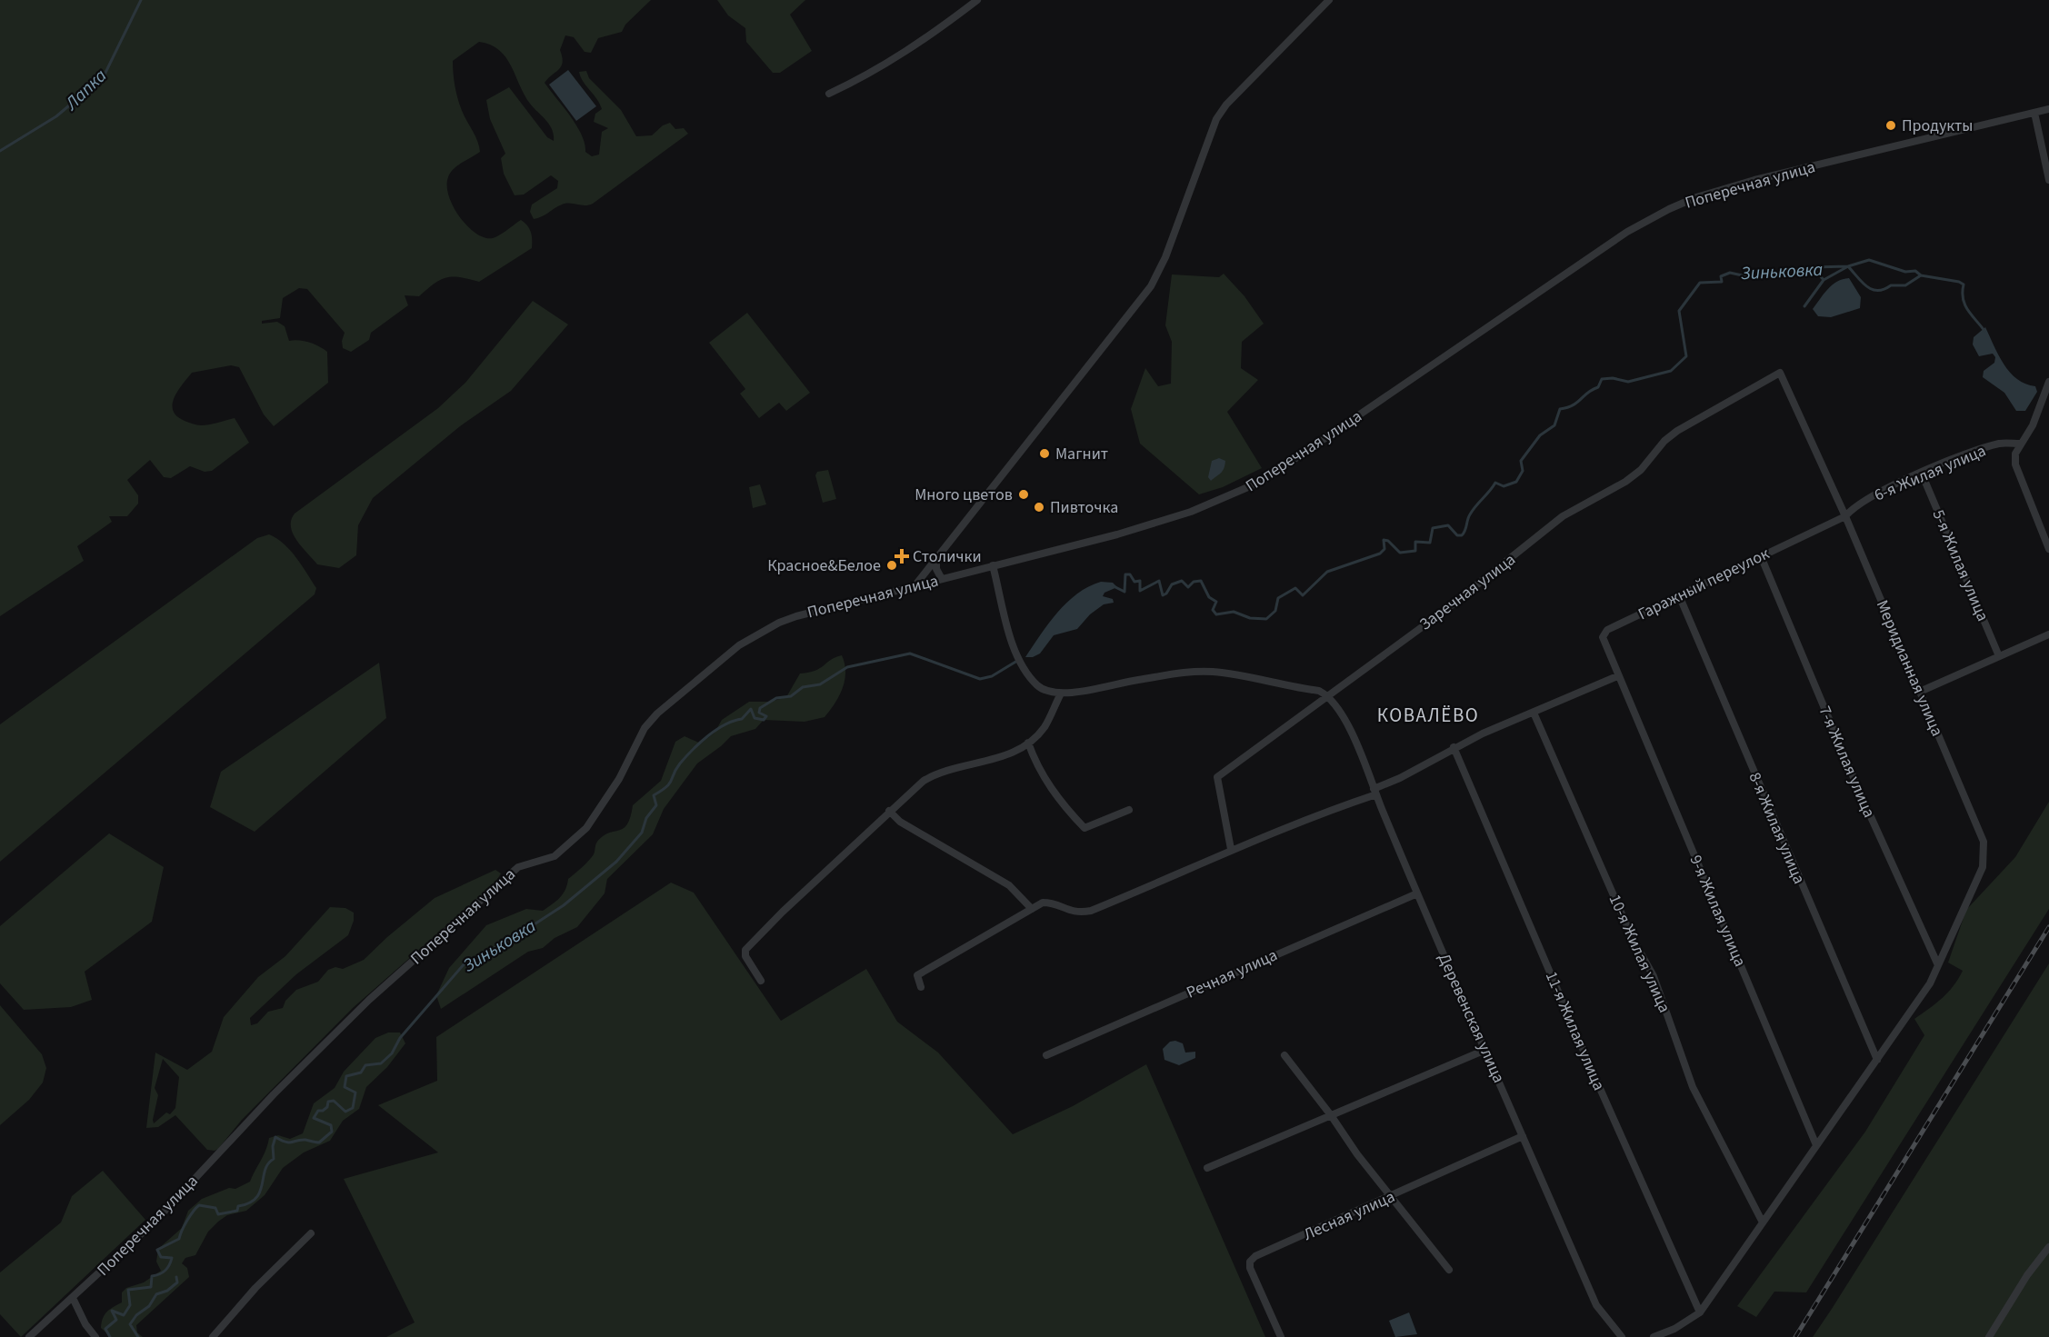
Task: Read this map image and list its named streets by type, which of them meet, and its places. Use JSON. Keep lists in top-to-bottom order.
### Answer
{
  "streets": {
    "street": [
      "Поперечная улица",
      "6-я Жилая улица",
      "5-я Жилая улица",
      "Гаражный переулок",
      "Заречная улица",
      "Меридианная улица",
      "7-я Жилая улица",
      "8-я Жилая улица",
      "9-я Жилая улица",
      "10-я Жилая улица",
      "Речная улица",
      "Деревенская улица",
      "11-я Жилая улица",
      "Лесная улица"
    ]
  },
  "crossings": [
    ["6-я Жилая улица", "5-я Жилая улица"],
    ["6-я Жилая улица", "Гаражный переулок"],
    ["6-я Жилая улица", "Меридианная улица"],
    ["Гаражный переулок", "Меридианная улица"],
    ["Гаражный переулок", "7-я Жилая улица"],
    ["Гаражный переулок", "8-я Жилая улица"],
    ["Гаражный переулок", "9-я Жилая улица"],
    ["Заречная улица", "Меридианная улица"],
    ["Заречная улица", "Деревенская улица"],
    ["Меридианная улица", "7-я Жилая улица"],
    ["Меридианная улица", "8-я Жилая улица"],
    ["Меридианная улица", "9-я Жилая улица"],
    ["Меридианная улица", "10-я Жилая улица"],
    ["Меридианная улица", "11-я Жилая улица"],
    ["Речная улица", "Деревенская улица"],
    ["Деревенская улица", "Лесная улица"]
  ],
  "districts": ["КОВАЛЁВО"],
  "water": ["Лапка", "Зиньковка"],
  "places": {
    "other": [
      "Продукты",
      "Магнит",
      "Много цветов",
      "Пивточка",
      "Красное&Белое"
    ],
    "health": ["Столички"]
  }
}
